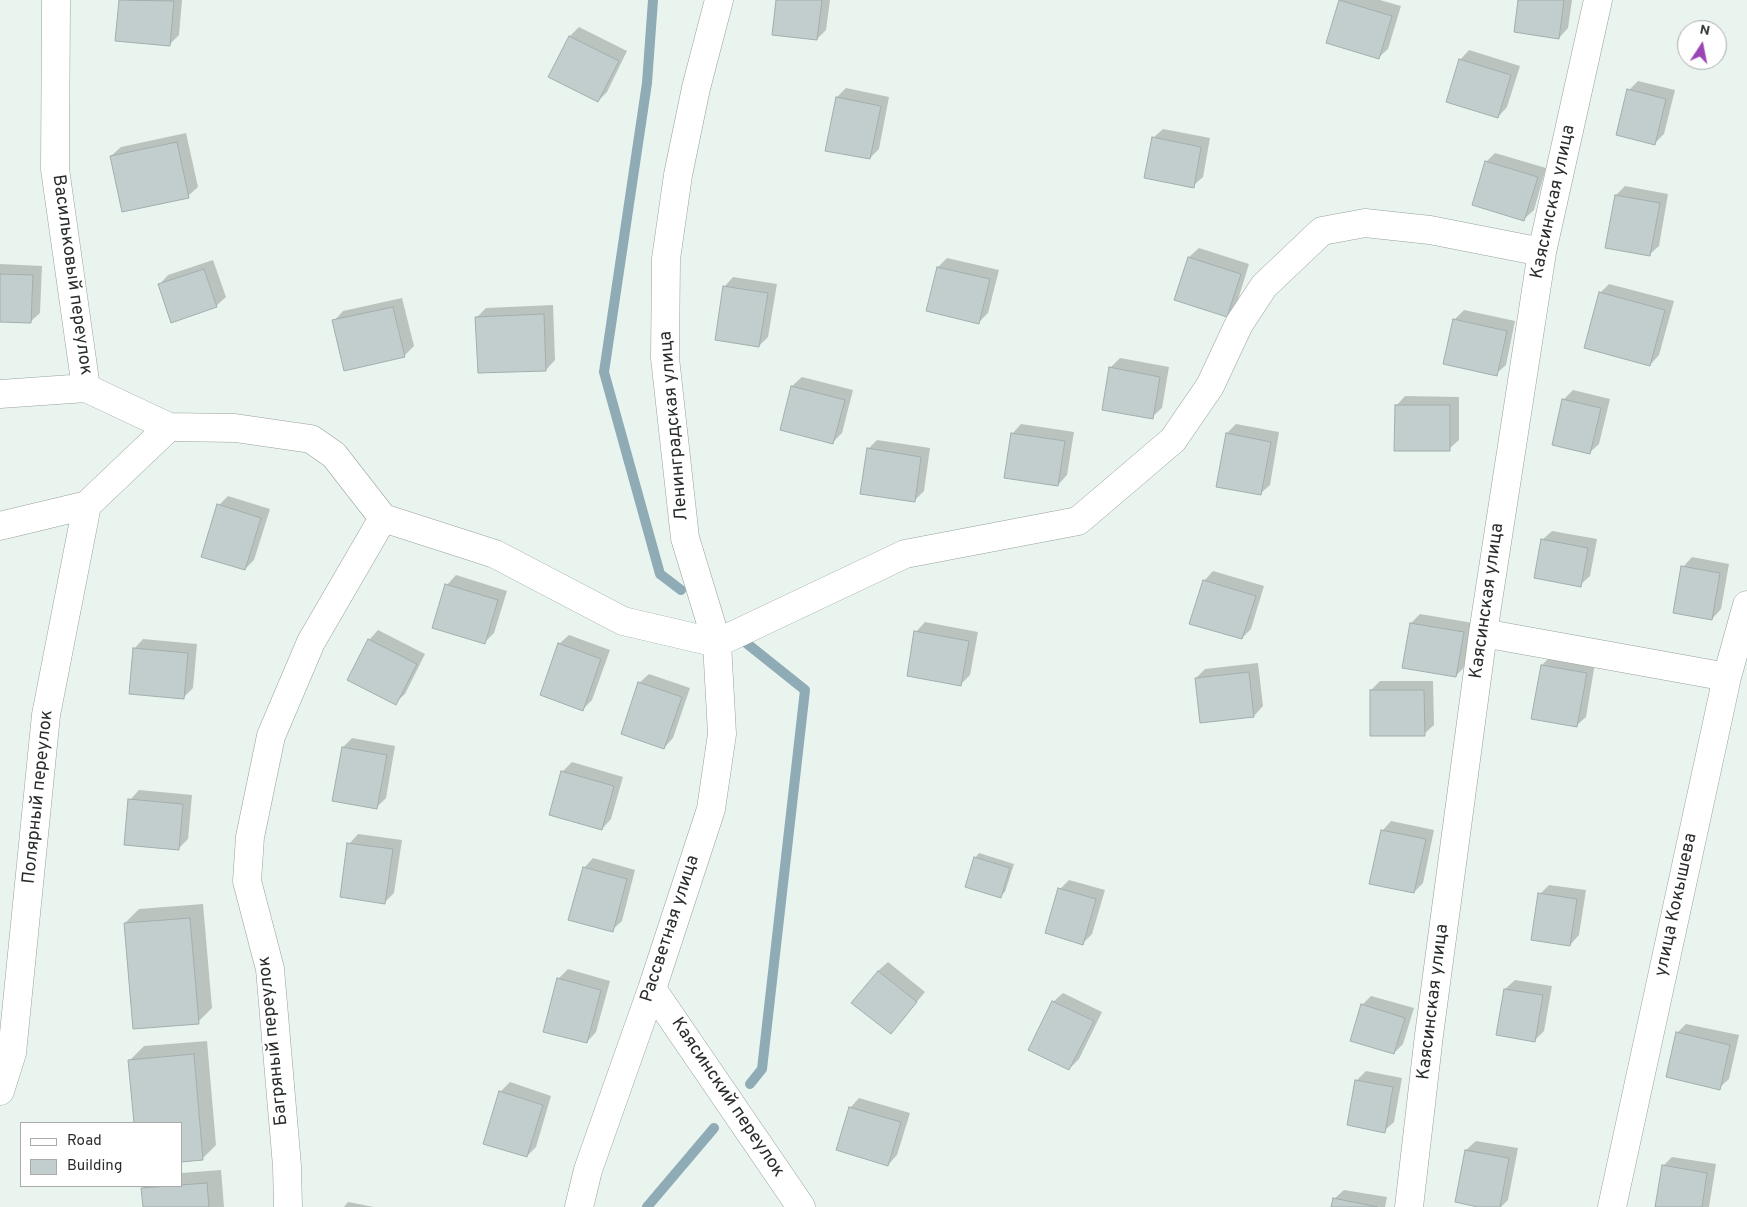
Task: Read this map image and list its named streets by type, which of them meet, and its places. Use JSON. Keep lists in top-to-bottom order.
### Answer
{
  "streets": {
    "street": [
      "Каясинская улица",
      "Васильковый переулок",
      "Ленинградская улица",
      "Полярный переулок",
      "улица Кокышева",
      "Рассветная улица",
      "Багряный переулок",
      "Каясинский переулок"
    ]
  },
  "crossings": [
    ["Васильковый переулок", "Багряный переулок"],
    ["Ленинградская улица", "Рассветная улица"],
    ["Рассветная улица", "Каясинский переулок"]
  ],
  "legend": ["Road", "Building"],
  "north": "top"
}
